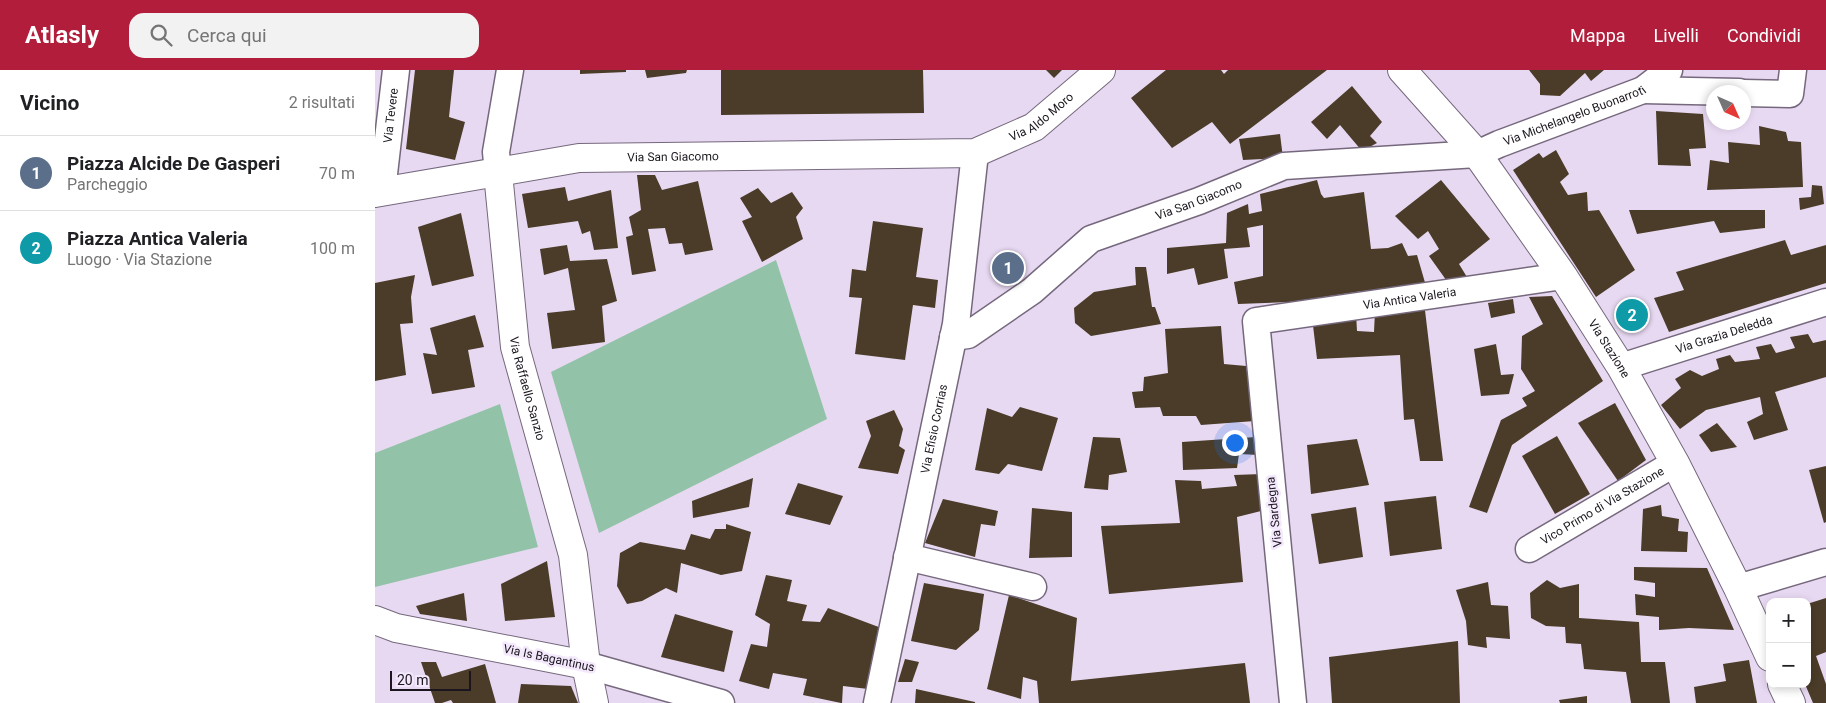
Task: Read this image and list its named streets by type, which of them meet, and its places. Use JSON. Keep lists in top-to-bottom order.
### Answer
{
  "streets": {
    "street": [
      "Via Aldo Moro",
      "Via Michelangelo Buonarroti",
      "Via Tevere",
      "Via San Giacomo",
      "Via Antica Valeria",
      "Via Grazia Deledda",
      "Via Stazione",
      "Via Raffaello Sanzio",
      "Via Efisio Corrias",
      "Vico Primo di Via Stazione",
      "Via Sardegna",
      "Via Is Bagantinus"
    ]
  },
  "crossings": [
    ["Via Aldo Moro", "Via San Giacomo"],
    ["Via Aldo Moro", "Via Efisio Corrias"],
    ["Via Michelangelo Buonarroti", "Via San Giacomo"],
    ["Via Michelangelo Buonarroti", "Via Stazione"],
    ["Via Tevere", "Via San Giacomo"],
    ["Via San Giacomo", "Via Stazione"],
    ["Via San Giacomo", "Via Raffaello Sanzio"],
    ["Via San Giacomo", "Via Efisio Corrias"],
    ["Via Antica Valeria", "Via Stazione"],
    ["Via Antica Valeria", "Via Sardegna"],
    ["Via Grazia Deledda", "Via Stazione"],
    ["Via Stazione", "Vico Primo di Via Stazione"],
    ["Via Raffaello Sanzio", "Via Is Bagantinus"]
  ],
  "scale_bar": "20 m",
  "north": "bottom right",
  "page": {
    "header": "Atlasly",
    "search": "Cerca qui",
    "nav": ["Mappa", "Livelli", "Condividi"],
    "heading": ["Vicino", "2 risultati"],
    "list": [
      {
        "mark": "1",
        "name": "Piazza Alcide De Gasperi",
        "note": "Parcheggio",
        "value": "70 m"
      },
      {
        "mark": "2",
        "name": "Piazza Antica Valeria",
        "note": "Luogo · Via Stazione",
        "value": "100 m"
      }
    ],
    "pins": ["1", "2"],
    "map_buttons": ["+", "−"],
    "scale": "20 m"
  }
}
